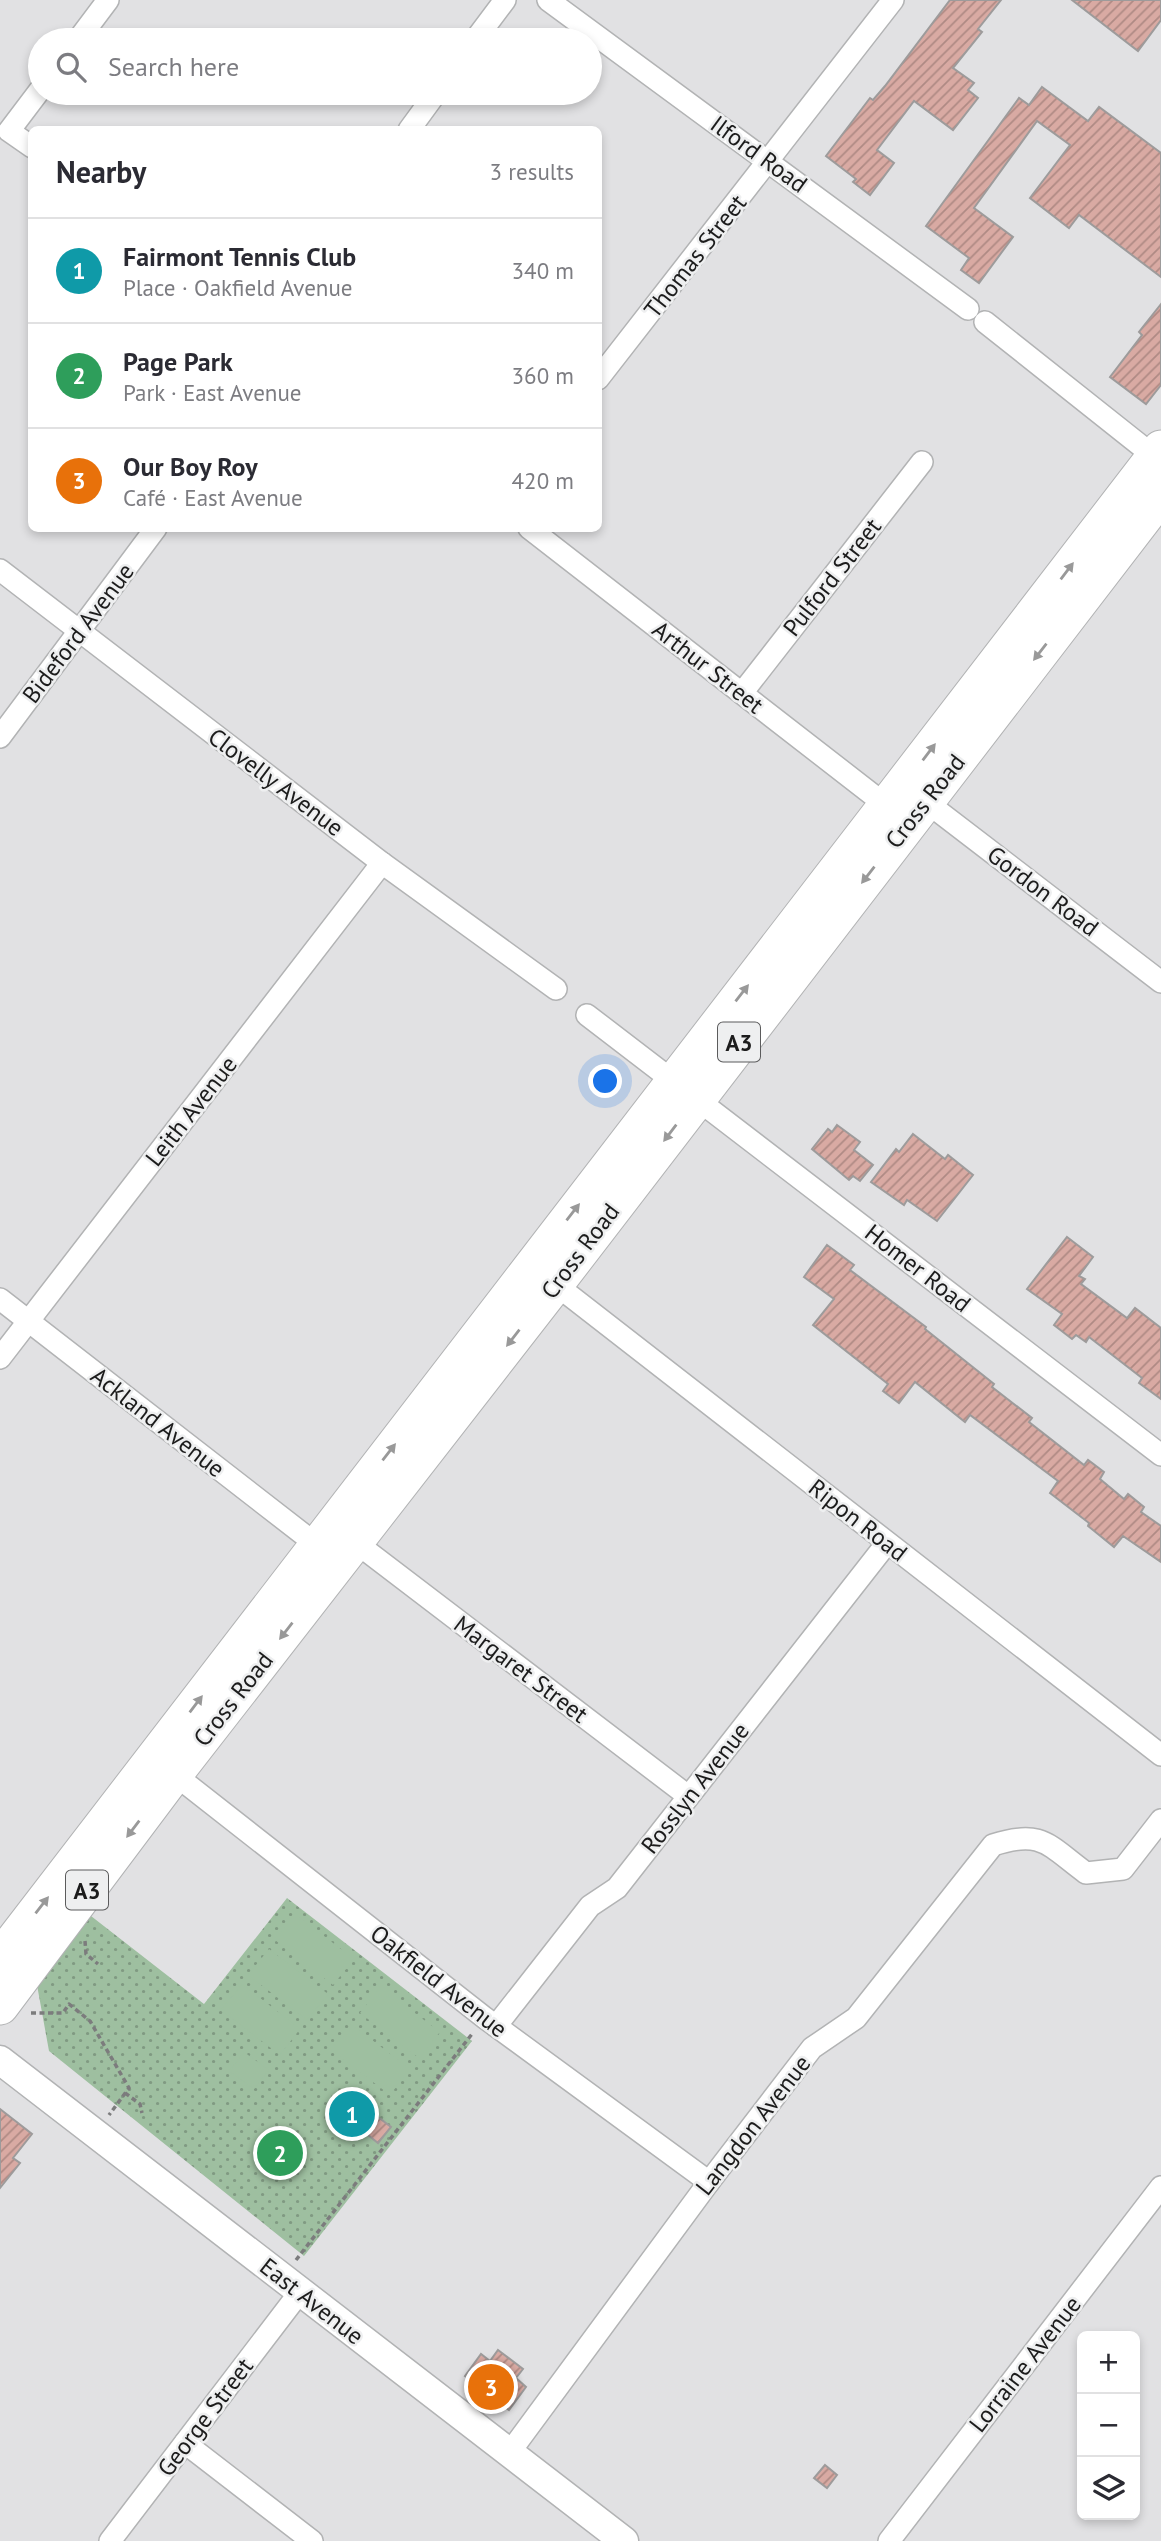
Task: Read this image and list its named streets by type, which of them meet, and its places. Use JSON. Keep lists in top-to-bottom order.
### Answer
{
  "streets": {
    "highway": ["Cross Road", "A3"],
    "street": [
      "Ilford Road",
      "Thomas Street",
      "Pulford Street",
      "Bideford Avenue",
      "Arthur Street",
      "Clovelly Avenue",
      "Gordon Road",
      "Leith Avenue",
      "Homer Road",
      "Ackland Avenue",
      "Ripon Road",
      "Margaret Street",
      "Rosslyn Avenue",
      "Oakfield Avenue",
      "Langdon Avenue",
      "East Avenue",
      "Lorraine Avenue",
      "George Street"
    ]
  },
  "crossings": [
    ["Ilford Road", "Thomas Street"],
    ["Ilford Road", "Cross Road"],
    ["Pulford Street", "Arthur Street"],
    ["Bideford Avenue", "Clovelly Avenue"],
    ["Arthur Street", "Cross Road"],
    ["Clovelly Avenue", "Leith Avenue"],
    ["Cross Road", "Gordon Road"],
    ["Cross Road", "Homer Road"],
    ["Cross Road", "Ackland Avenue"],
    ["Cross Road", "Ripon Road"],
    ["Cross Road", "Margaret Street"],
    ["Cross Road", "Oakfield Avenue"],
    ["Leith Avenue", "Ackland Avenue"],
    ["Ripon Road", "Rosslyn Avenue"],
    ["Margaret Street", "Rosslyn Avenue"],
    ["Rosslyn Avenue", "Oakfield Avenue"],
    ["Oakfield Avenue", "Langdon Avenue"],
    ["Langdon Avenue", "East Avenue"],
    ["East Avenue", "George Street"]
  ],
  "page": {
    "search": "Search here",
    "heading": ["Nearby", "3 results"],
    "list": [
      {
        "mark": "1",
        "name": "Fairmont Tennis Club",
        "note": "Place · Oakfield Avenue",
        "value": "340 m"
      },
      {
        "mark": "2",
        "name": "Page Park",
        "note": "Park · East Avenue",
        "value": "360 m"
      },
      {
        "mark": "3",
        "name": "Our Boy Roy",
        "note": "Café · East Avenue",
        "value": "420 m"
      }
    ],
    "pins": ["1", "2", "3"],
    "map_buttons": ["+", "−"]
  }
}
